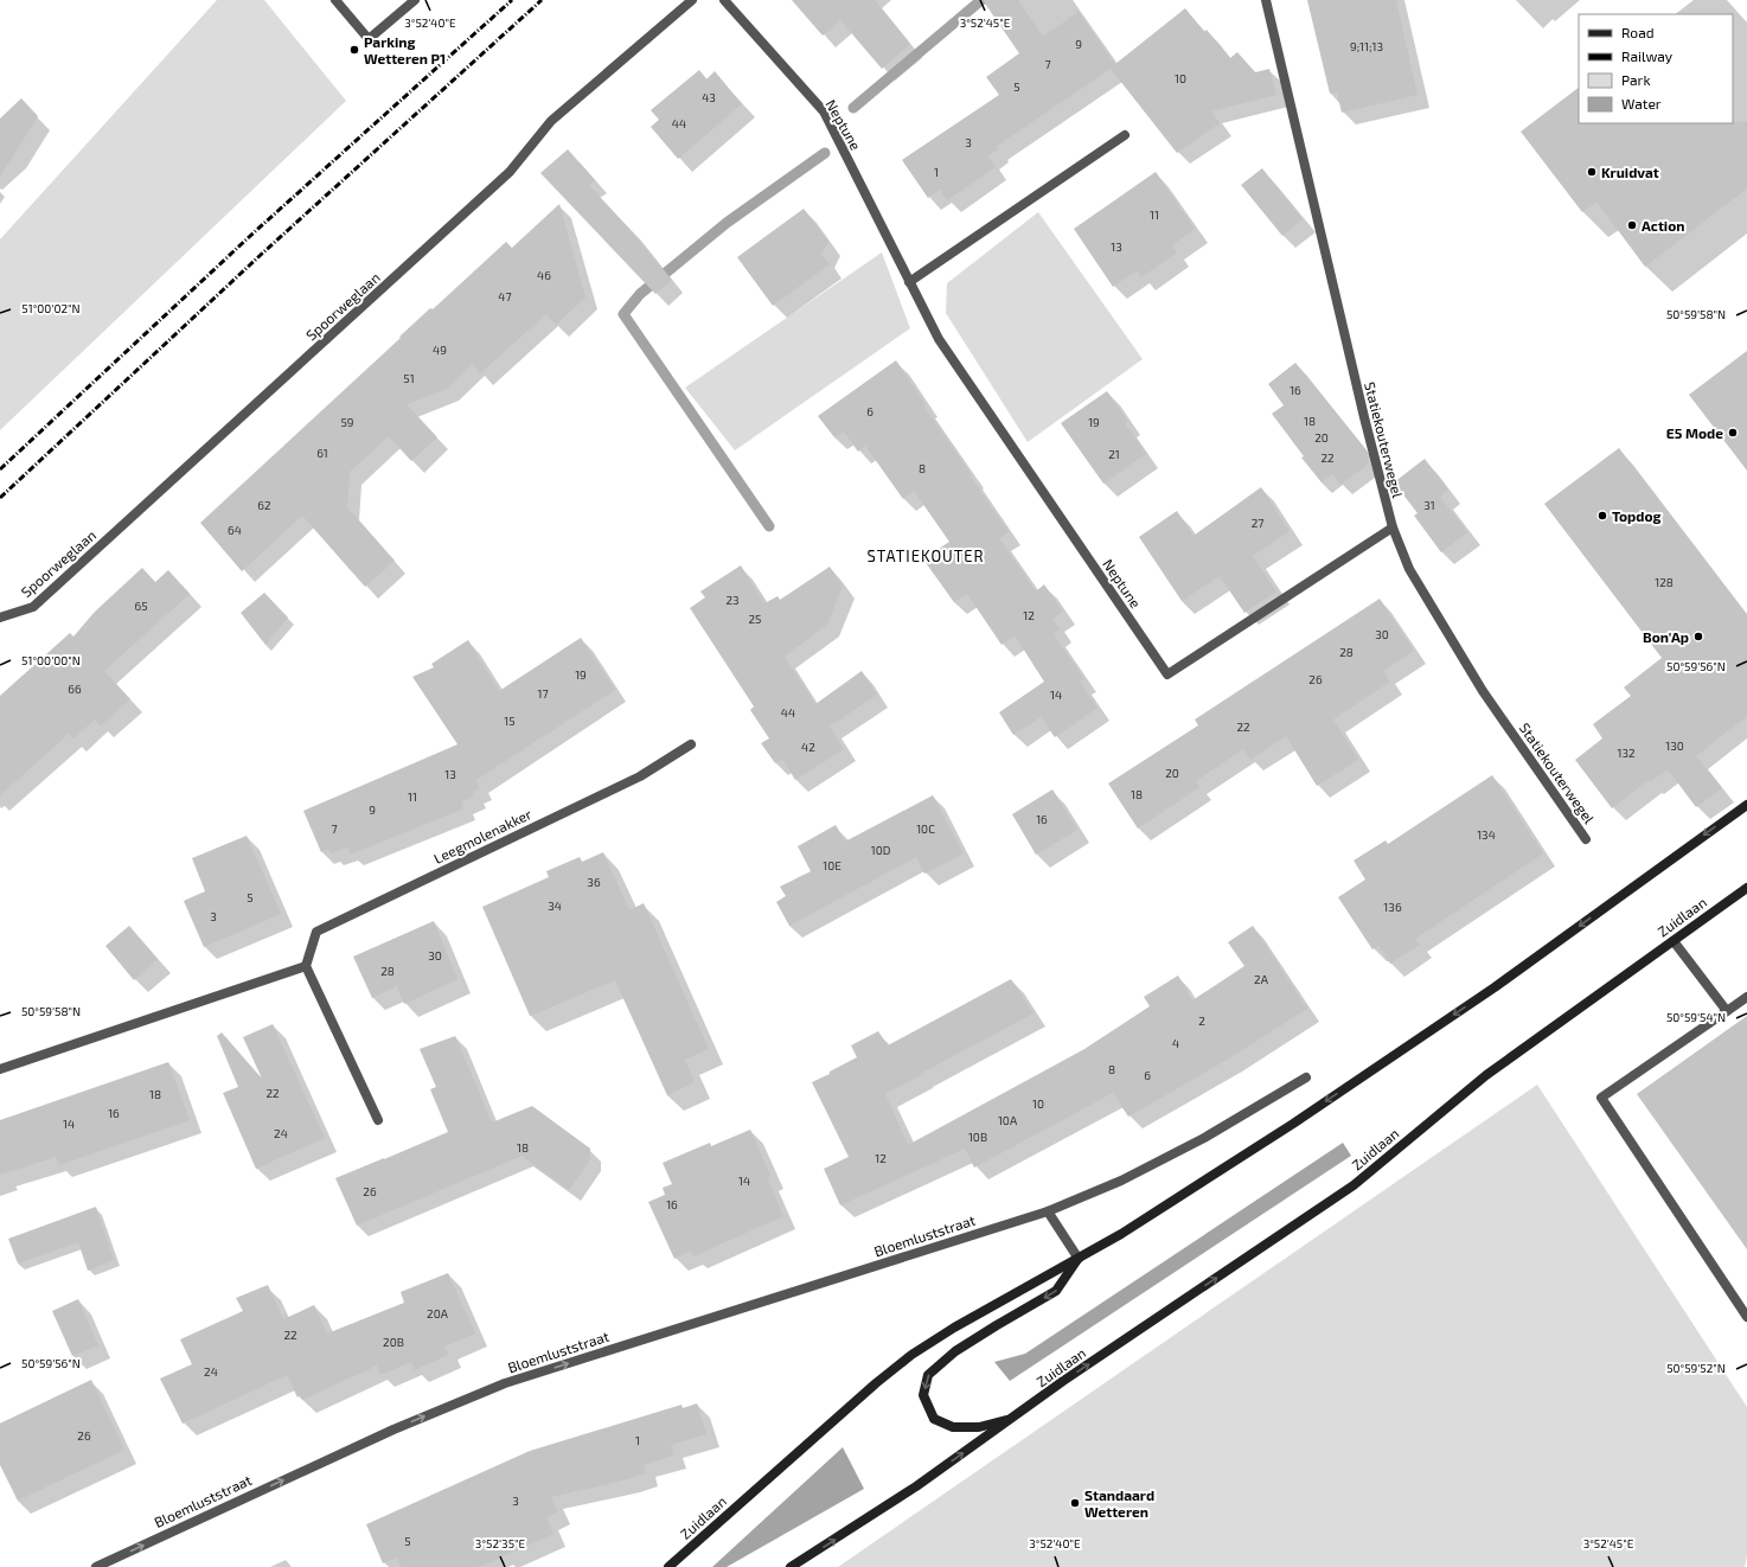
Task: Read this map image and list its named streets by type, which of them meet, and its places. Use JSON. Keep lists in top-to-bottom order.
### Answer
{
  "streets": {
    "main road": ["Zuidlaan"],
    "street": [
      "Neptune",
      "Spoorweglaan",
      "Statiekouterwegel",
      "Leegmolenakker",
      "Bloemluststraat"
    ]
  },
  "crossings": [
    ["Neptune", "Statiekouterwegel"]
  ],
  "one_way": ["Bloemluststraat"],
  "districts": ["STATIEKOUTER"],
  "places": [
    "Parking Wetteren P1",
    "Kruidvat",
    "Action",
    "E5 Mode",
    "Topdog",
    "Bon'Ap",
    "Standaard Wetteren"
  ],
  "house_numbers": [
    "9",
    "9;11;13",
    "7",
    "10",
    "5",
    "43",
    "44",
    "3",
    "1",
    "11",
    "13",
    "46",
    "47",
    "49",
    "51",
    "16",
    "6",
    "18",
    "59",
    "19",
    "20",
    "61",
    "21",
    "22",
    "8",
    "62",
    "31",
    "27",
    "64",
    "128",
    "23",
    "65",
    "12",
    "25",
    "30",
    "28",
    "19",
    "26",
    "66",
    "17",
    "14",
    "44",
    "15",
    "22",
    "130",
    "42",
    "132",
    "20",
    "13",
    "18",
    "11",
    "9",
    "16",
    "7",
    "10C",
    "134",
    "10D",
    "10E",
    "36",
    "5",
    "34",
    "136",
    "3",
    "30",
    "28",
    "2A",
    "2",
    "4",
    "8",
    "6",
    "22",
    "18",
    "10",
    "16",
    "10A",
    "14",
    "24",
    "10B",
    "18",
    "12",
    "14",
    "26",
    "16",
    "20A",
    "22",
    "20B",
    "24",
    "26",
    "1",
    "3",
    "5"
  ],
  "legend": [
    "Road",
    "Railway",
    "Park",
    "Water"
  ],
  "coordinates": [
    "3°52'40\"E",
    "3°52'45\"E",
    "51°00'02\"N",
    "50°59'58\"N",
    "51°00'00\"N",
    "50°59'56\"N",
    "50°59'54\"N",
    "50°59'52\"N",
    "3°52'35\"E"
  ]
}
